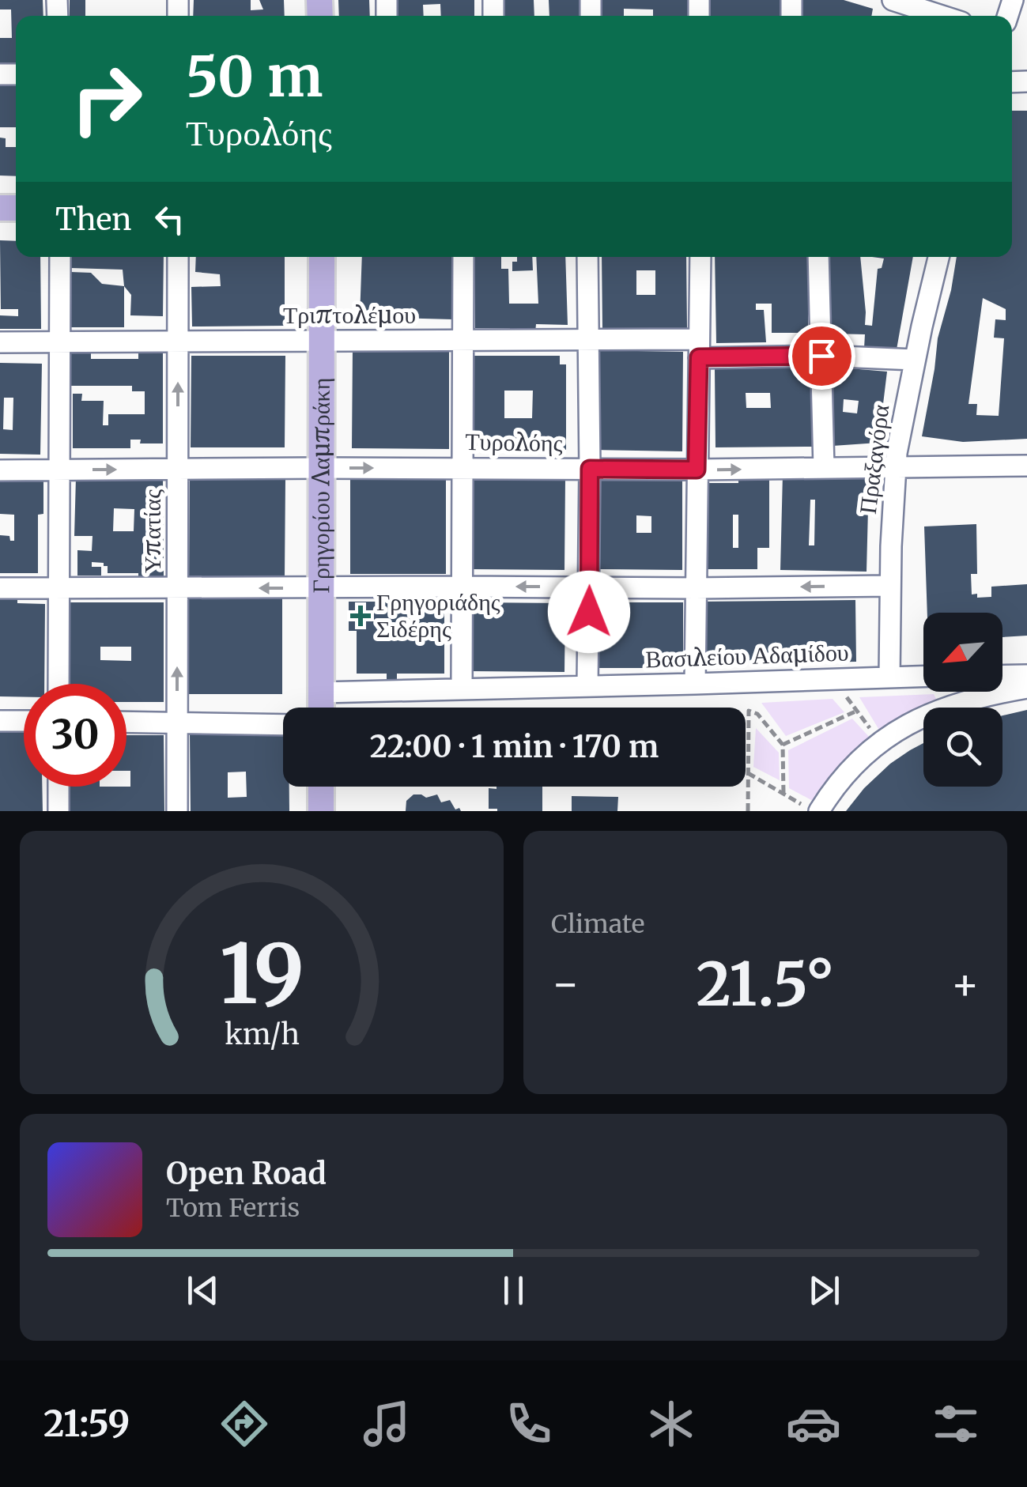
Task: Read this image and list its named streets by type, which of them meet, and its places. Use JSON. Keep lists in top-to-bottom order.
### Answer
{
  "streets": {
    "main road": ["Γρηγορίου Λαμπράκη"],
    "street": [
      "Τριπτολέμου",
      "Τυρολόης",
      "Πραξαγόρα",
      "Υπατίας",
      "Βασιλείου Αδαμίδου"
    ]
  },
  "crossings": [
    ["Τριπτολέμου", "Πραξαγόρα"],
    ["Τριπτολέμου", "Γρηγορίου Λαμπράκη"],
    ["Τριπτολέμου", "Υπατίας"],
    ["Τυρολόης", "Πραξαγόρα"],
    ["Τυρολόης", "Γρηγορίου Λαμπράκη"],
    ["Τυρολόης", "Υπατίας"],
    ["Πραξαγόρα", "Βασιλείου Αδαμίδου"],
    ["Γρηγορίου Λαμπράκη", "Βασιλείου Αδαμίδου"]
  ],
  "places": {
    "health": ["Γρηγοριάδης Σιδέρης"]
  },
  "north": "bottom left",
  "page": {
    "turn": ["50 m", "Τυρολόης"],
    "then": "Then",
    "limit": "30",
    "trip": "22:00 · 1 min · 170 m",
    "tile": "Climate",
    "heat": ["−", "21.5°", "+"],
    "song": ["Open Road", "Tom Ferris"],
    "tabs": "21:59",
    "gauge": ["19", "km/h"]
  }
}
